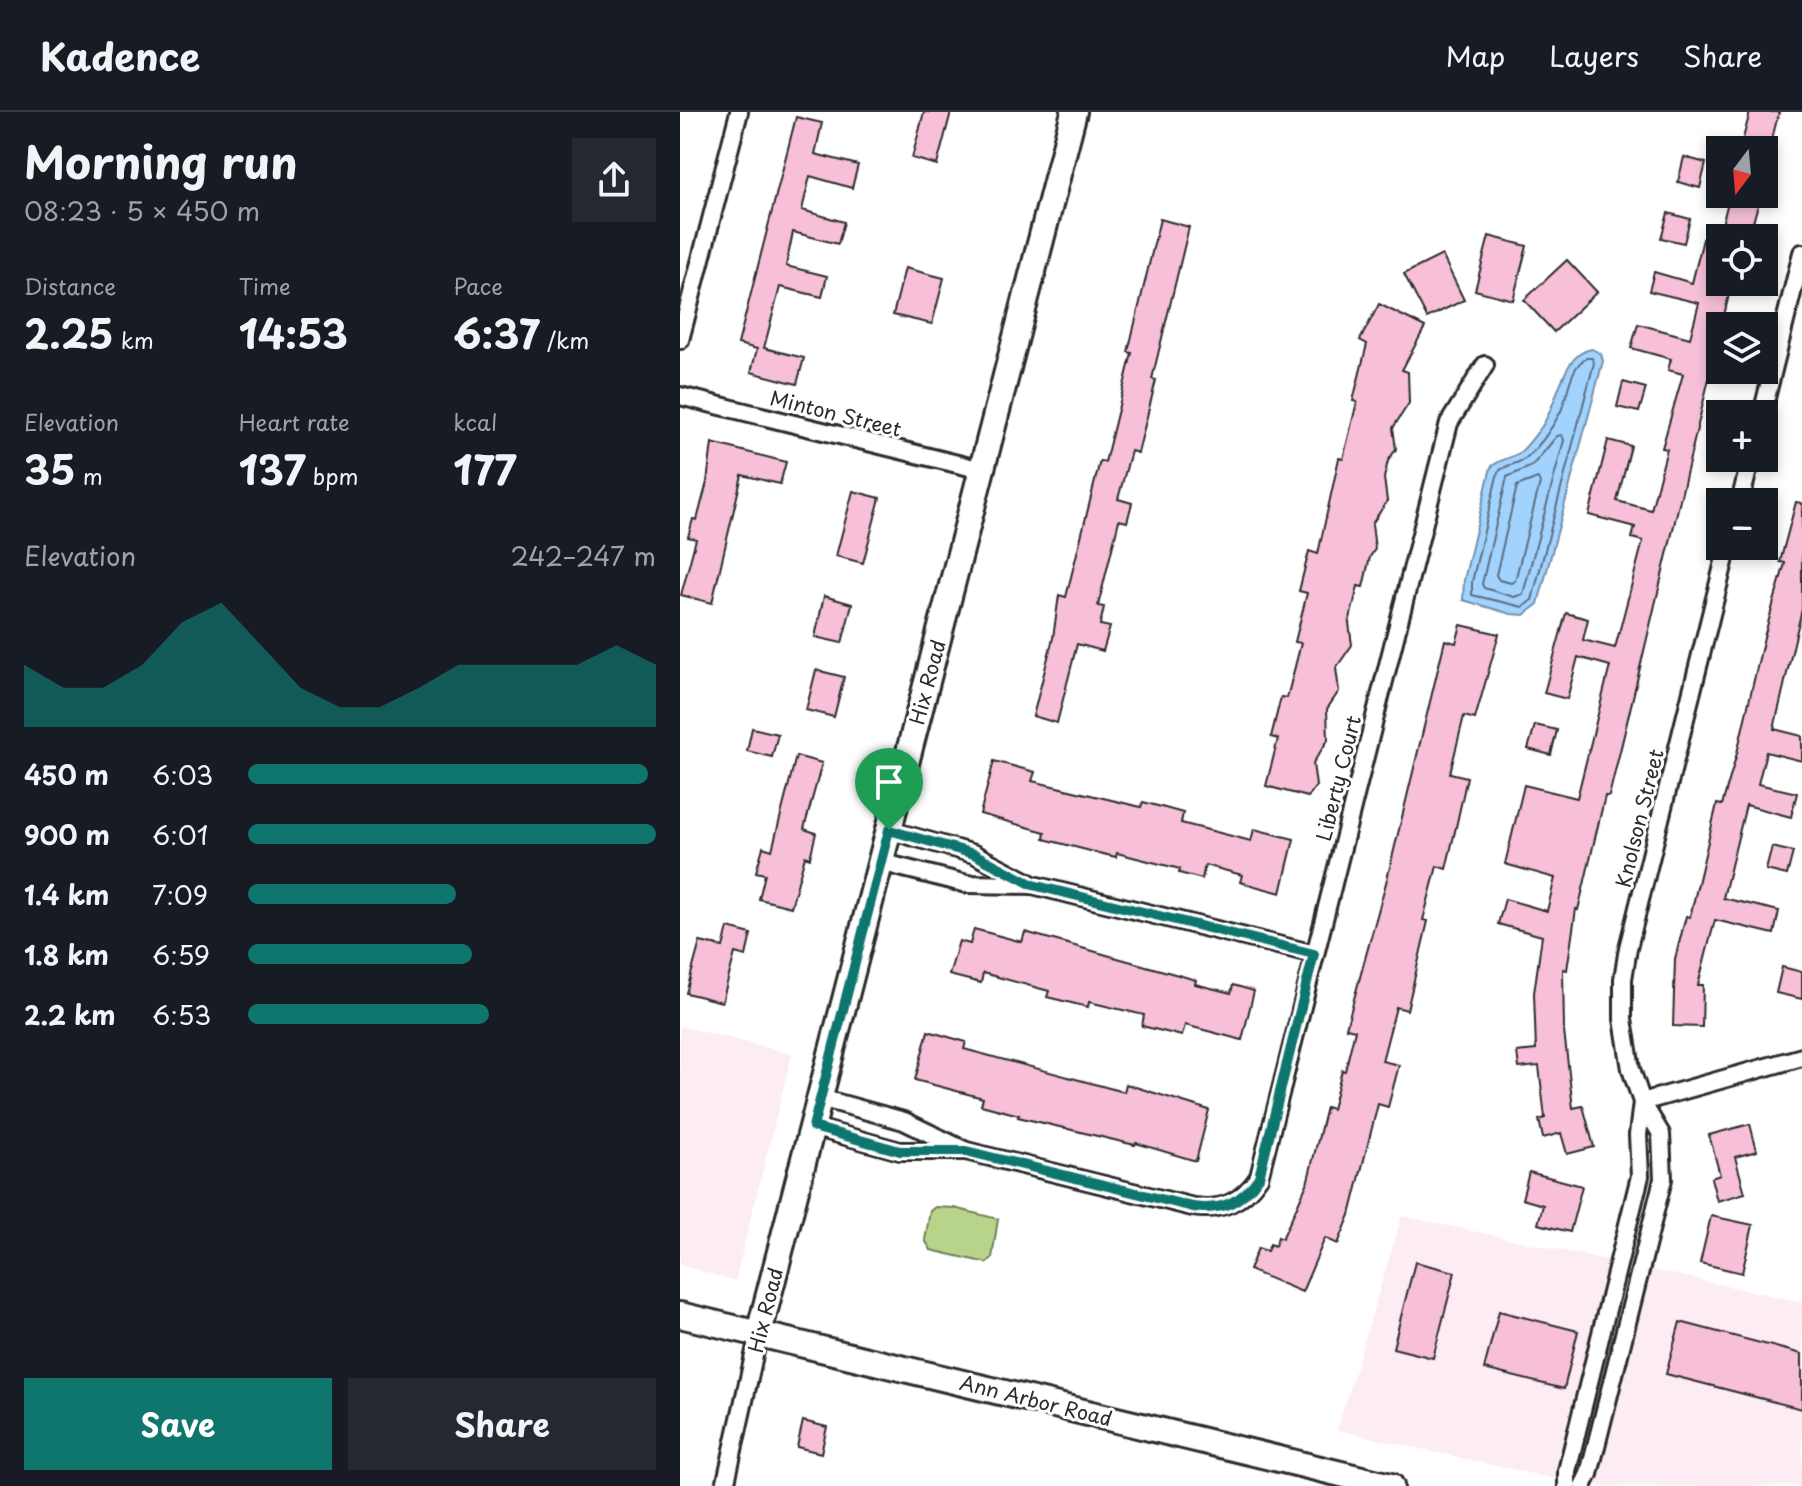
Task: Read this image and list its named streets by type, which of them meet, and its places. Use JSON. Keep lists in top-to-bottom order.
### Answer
{
  "streets": {
    "street": [
      "Minton Street",
      "Hix Road",
      "Liberty Court",
      "Knolson Street",
      "Ann Arbor Road"
    ]
  },
  "crossings": [
    ["Minton Street", "Hix Road"],
    ["Hix Road", "Ann Arbor Road"]
  ],
  "north": "bottom",
  "page": {
    "header": "Kadence",
    "nav": ["Map", "Layers", "Share"],
    "heading": ["Morning run", "08:23 · 5 × 450 m"],
    "map_buttons": ["+", "−"],
    "stats": [
      ["Distance", "2.25 km"],
      ["Time", "14:53"],
      ["Pace", "6:37 /km"],
      ["Elevation", "35 m"],
      ["Heart rate", "137 bpm"],
      ["kcal", "177"]
    ],
    "chart": ["Elevation", "242–247 m"],
    "list": [
      {
        "name": "450 m",
        "note": "6:03"
      },
      {
        "name": "900 m",
        "note": "6:01"
      },
      {
        "name": "1.4 km",
        "note": "7:09"
      },
      {
        "name": "1.8 km",
        "note": "6:59"
      },
      {
        "name": "2.2 km",
        "note": "6:53"
      }
    ],
    "buttons": ["Save", "Share"]
  }
}
